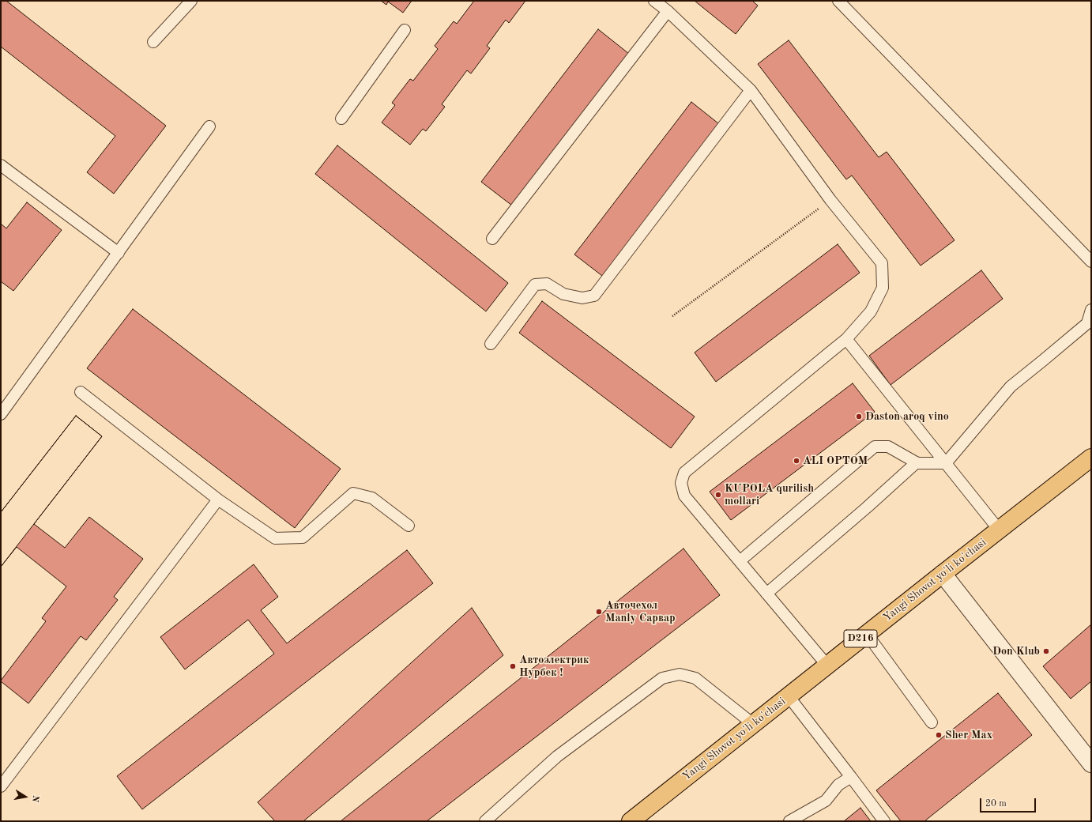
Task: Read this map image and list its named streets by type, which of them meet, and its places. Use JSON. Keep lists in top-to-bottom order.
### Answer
{
  "streets": {
    "main road": ["Yangi Shovot yo'li ko'chasi", "D216"]
  },
  "places": [
    "Daston aroq vino",
    "ALI OPTOM",
    "KUPOLA qurilish mollari",
    "Авточехол Manly Сарвар",
    "Don Klub",
    "Автоэлектрик Нурбек !",
    "Sher Max"
  ],
  "scale_bar": "20 m",
  "north": "right"
}
